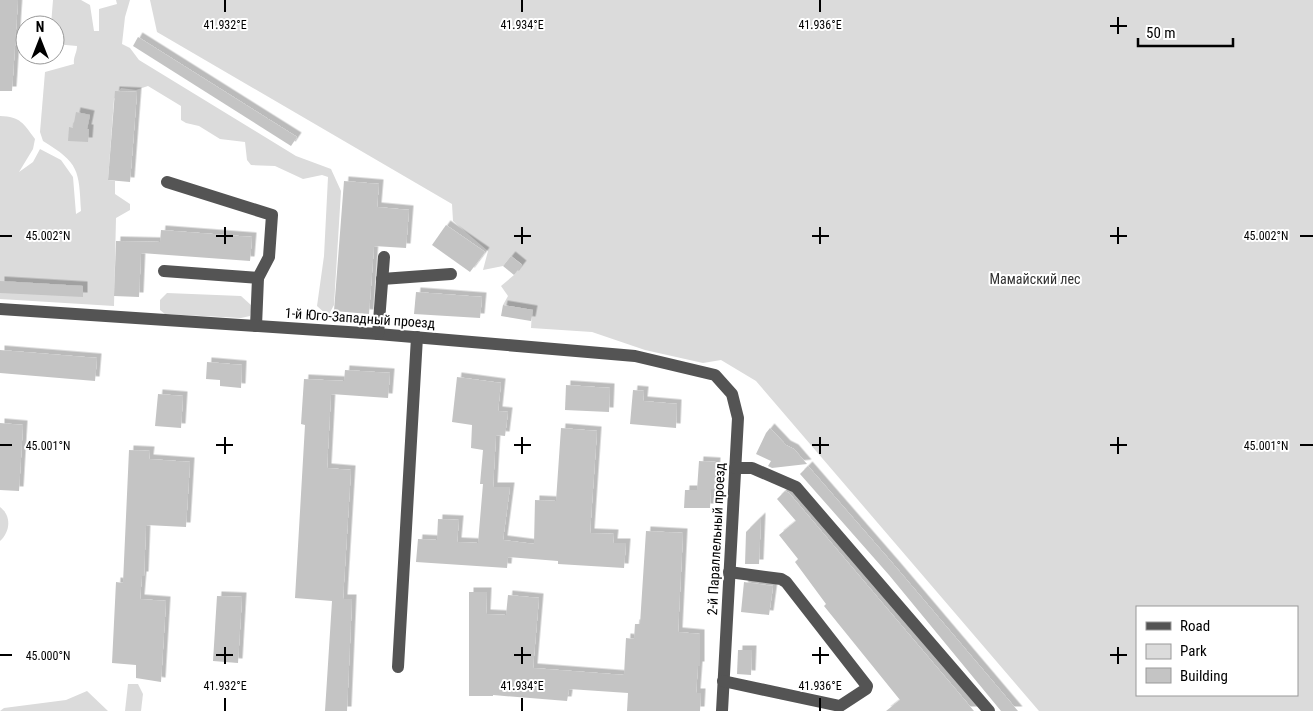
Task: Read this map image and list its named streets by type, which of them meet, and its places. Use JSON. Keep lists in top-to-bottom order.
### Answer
{
  "streets": {
    "street": ["1-й Юго-Западный проезд", "2-й Параллельный проезд"]
  },
  "crossings": [
    ["1-й Юго-Западный проезд", "2-й Параллельный проезд"]
  ],
  "parks": ["Мамайский лес"],
  "legend": ["Road", "Park", "Building"],
  "scale_bar": "50 m",
  "north": "top",
  "coordinates": [
    "41.932°E",
    "41.934°E",
    "41.936°E",
    "45.002°N",
    "45.001°N",
    "45.000°N"
  ]
}
